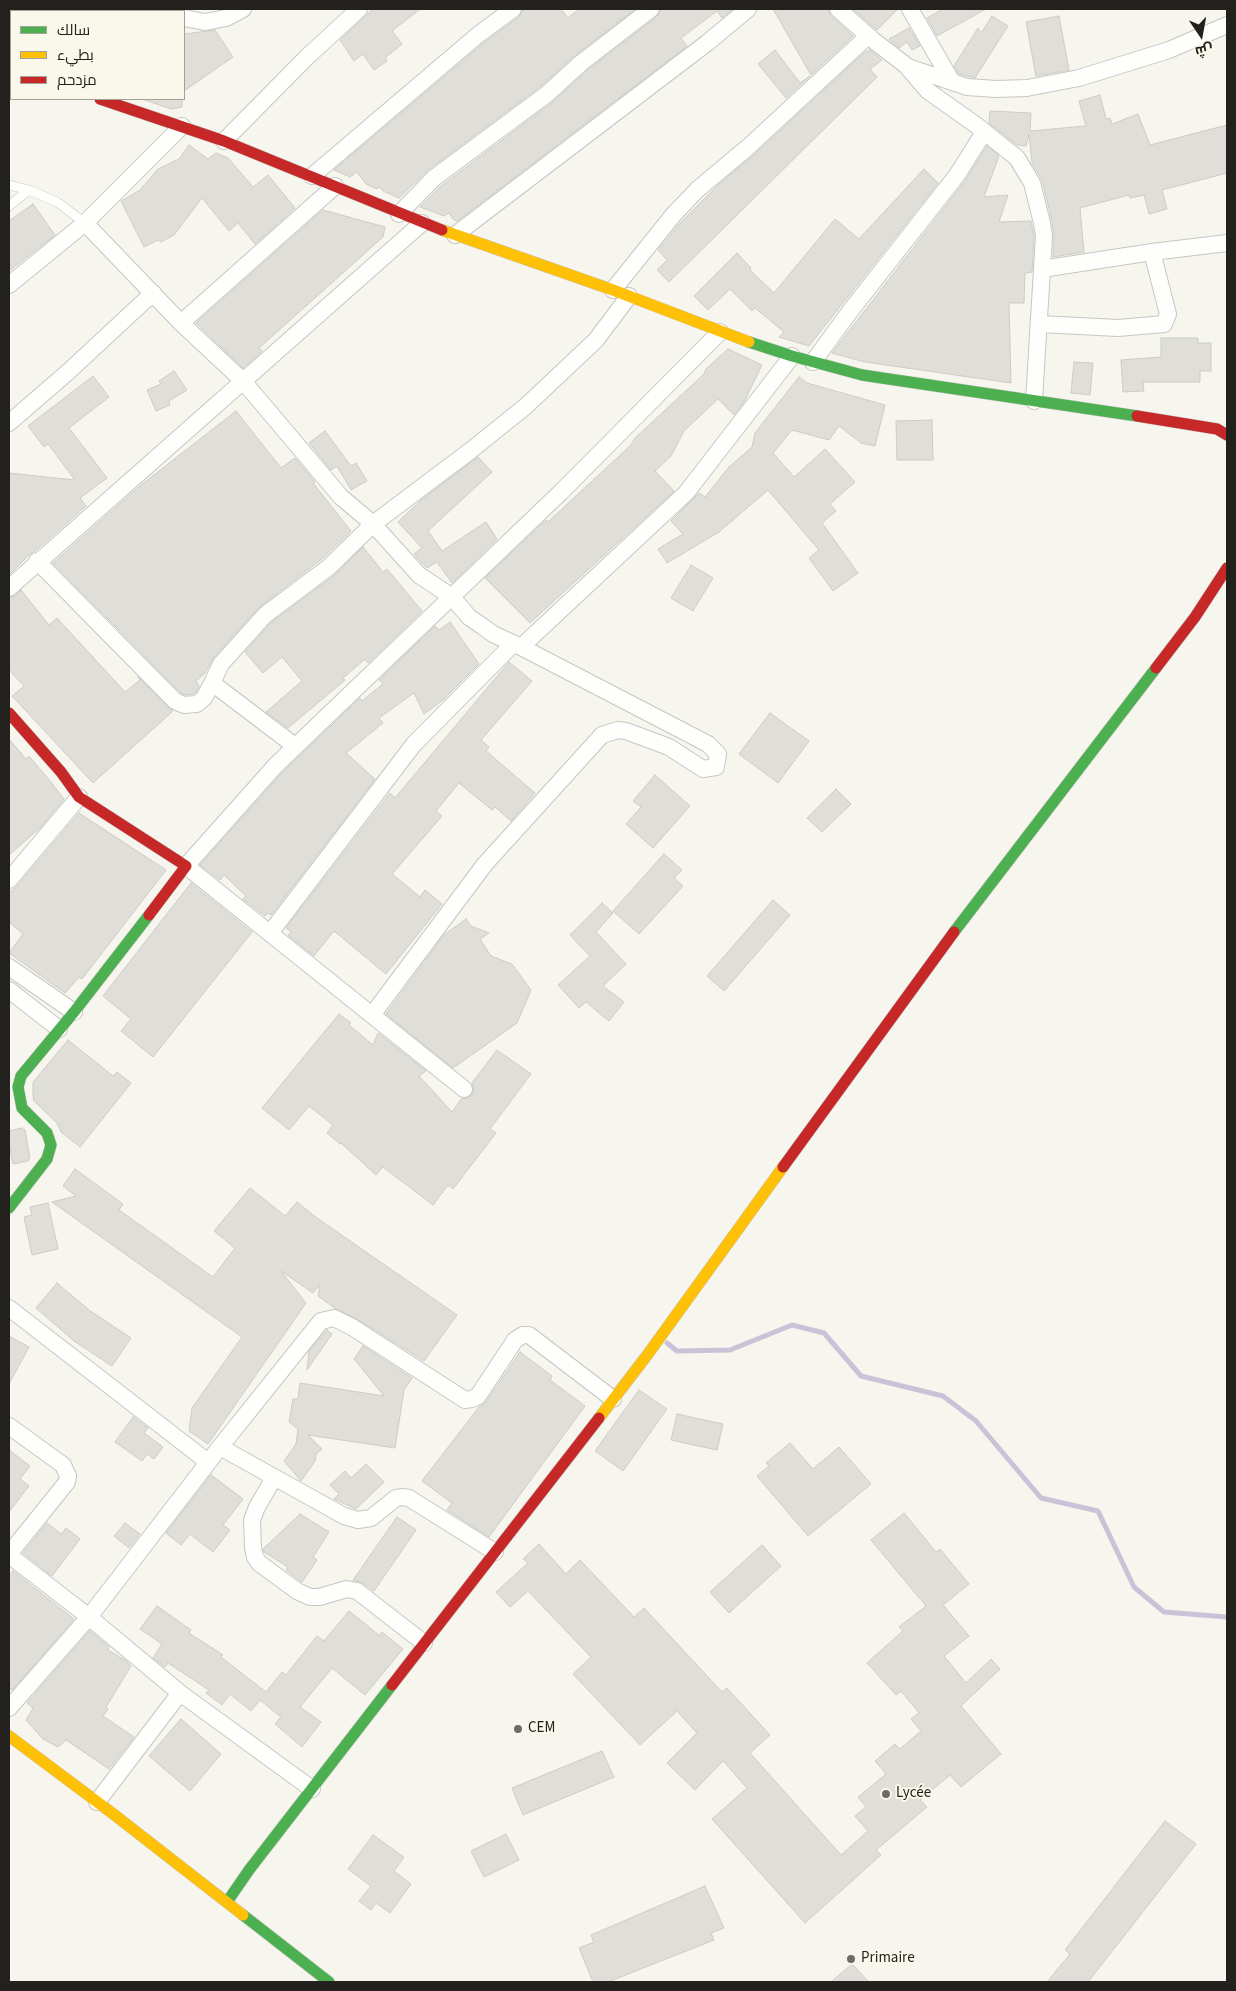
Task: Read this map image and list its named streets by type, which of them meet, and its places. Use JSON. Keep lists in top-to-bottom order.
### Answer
{
  "places": ["CEM", "Lycée", "Primaire"],
  "legend": ["سالك", "بطيء", "مزدحم"],
  "north": "bottom"
}
